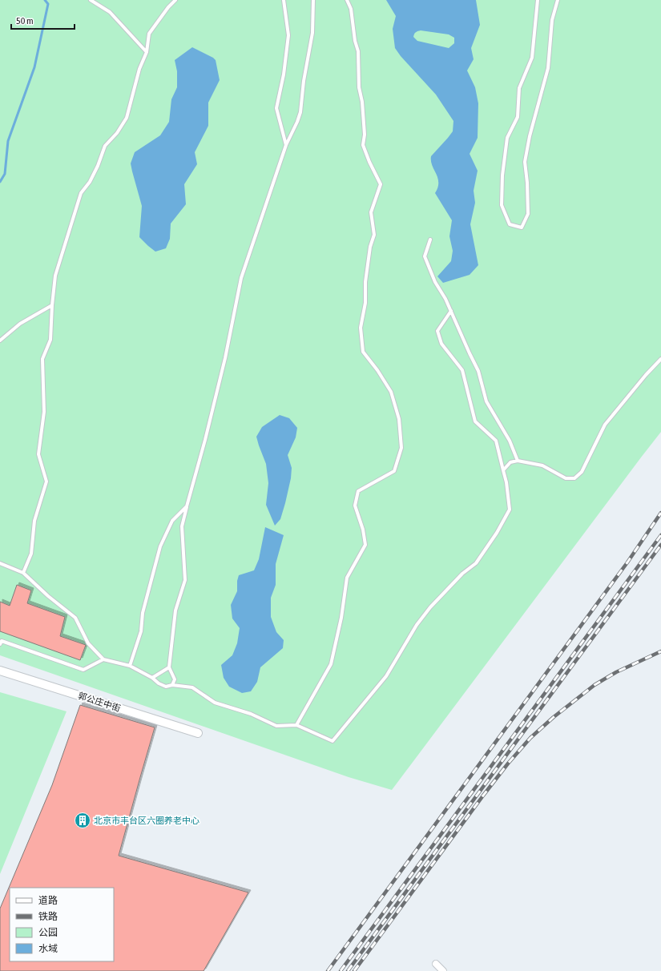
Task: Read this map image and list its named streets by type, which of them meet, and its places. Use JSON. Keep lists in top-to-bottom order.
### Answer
{
  "streets": {
    "street": ["郭公庄中街"]
  },
  "places": {
    "building": ["北京市丰台区六圈养老中心"]
  },
  "legend": [
    "道路",
    "铁路",
    "公园",
    "水域"
  ],
  "scale_bar": "50 m"
}
